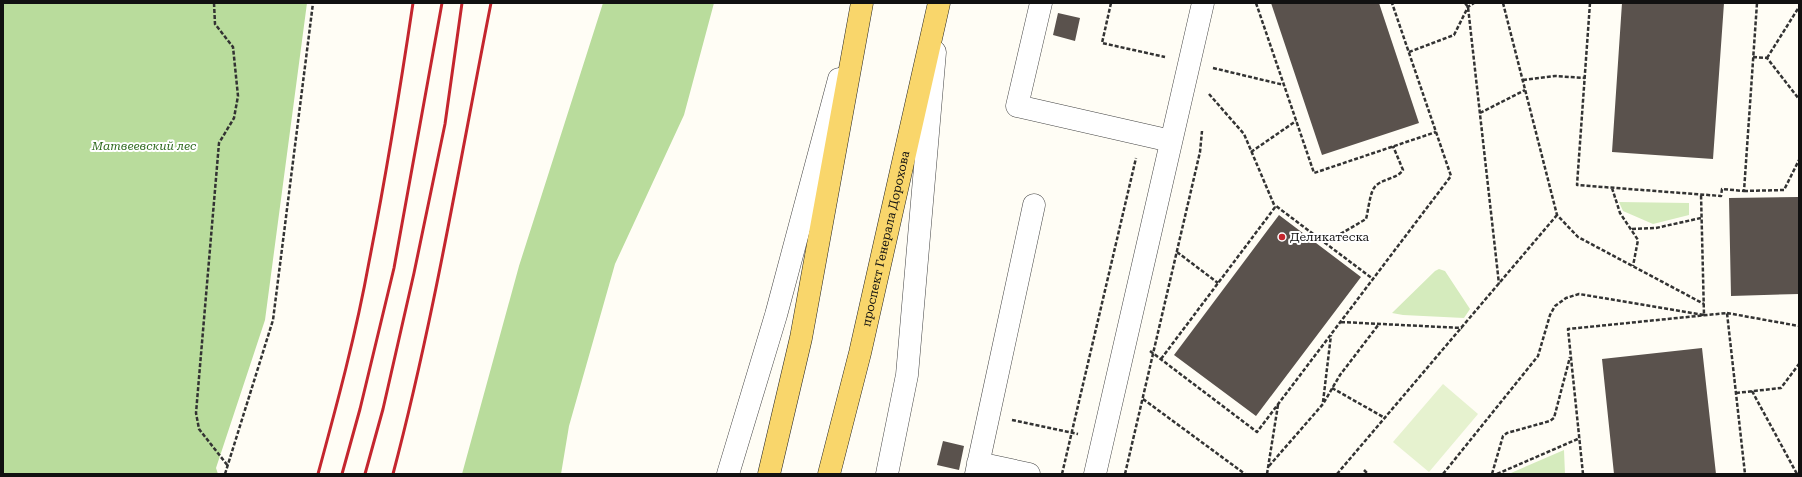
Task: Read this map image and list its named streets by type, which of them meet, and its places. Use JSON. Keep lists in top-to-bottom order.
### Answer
{
  "streets": {
    "main road": ["проспект Генерала Дорохова"]
  },
  "parks": ["Матвеевский лес"],
  "places": ["Деликатеска"]
}
